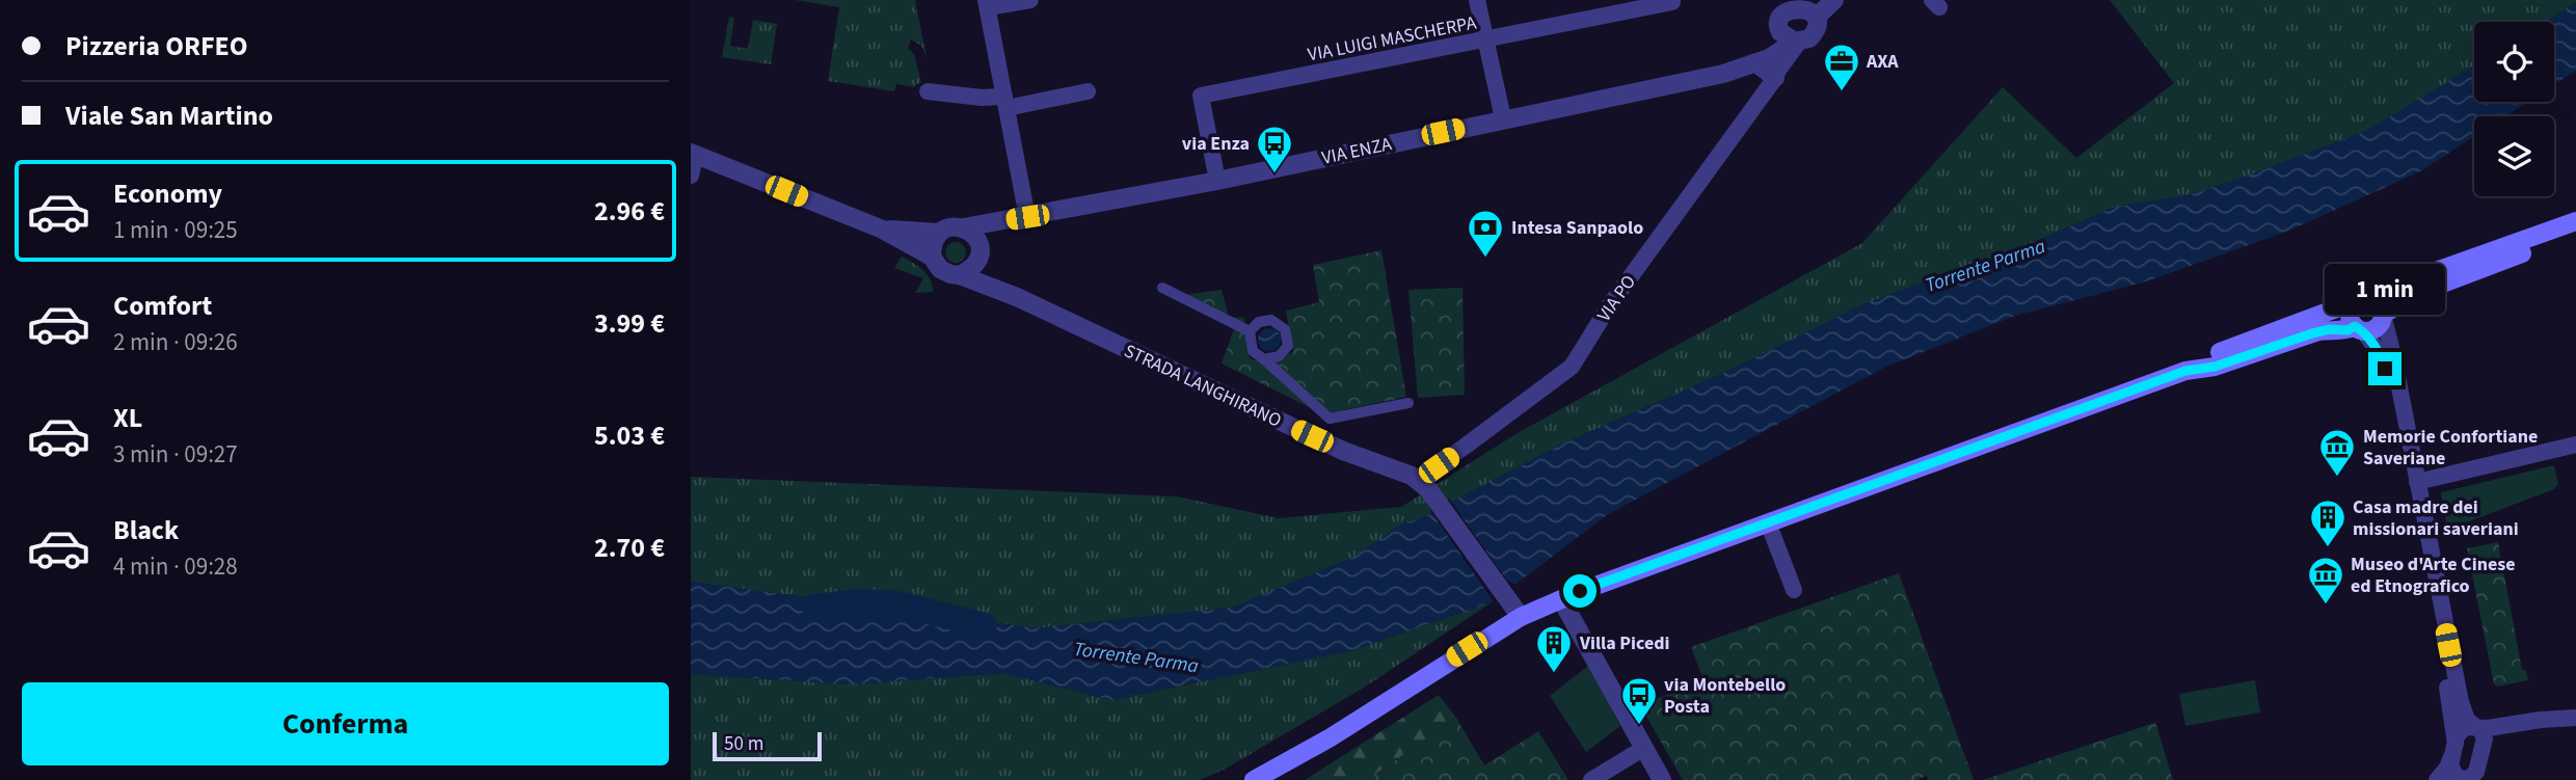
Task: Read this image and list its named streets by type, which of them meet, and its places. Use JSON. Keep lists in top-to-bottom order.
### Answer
{
  "streets": {
    "street": [
      "VIA LUIGI MASCHERPA",
      "VIA ENZA",
      "VIA PO",
      "STRADA LANGHIRANO"
    ]
  },
  "crossings": [
    ["VIA LUIGI MASCHERPA", "VIA ENZA"],
    ["VIA ENZA", "VIA PO"],
    ["VIA ENZA", "STRADA LANGHIRANO"],
    ["VIA PO", "STRADA LANGHIRANO"]
  ],
  "water": ["Torrente Parma"],
  "places": {
    "office": ["AXA"],
    "bus stop": ["via Enza", "via Montebello Posta"],
    "bank": ["Intesa Sanpaolo"],
    "museum": ["Memorie Confortiane Saveriane", "Museo d'Arte Cinese ed Etnografico"],
    "building": ["Casa madre dei missionari saveriani", "Villa Picedi"]
  },
  "scale_bar": "50 m",
  "page": {
    "banner": ["Pizzeria ORFEO", "Viale San Martino"],
    "list": [
      {
        "name": "Economy",
        "note": "1 min · 09:25",
        "value": "2.96 €"
      },
      {
        "name": "Comfort",
        "note": "2 min · 09:26",
        "value": "3.99 €"
      },
      {
        "name": "XL",
        "note": "3 min · 09:27",
        "value": "5.03 €"
      },
      {
        "name": "Black",
        "note": "4 min · 09:28",
        "value": "2.70 €"
      }
    ],
    "bubble": "1 min",
    "buttons": "Conferma",
    "scale": "50 m"
  }
}
